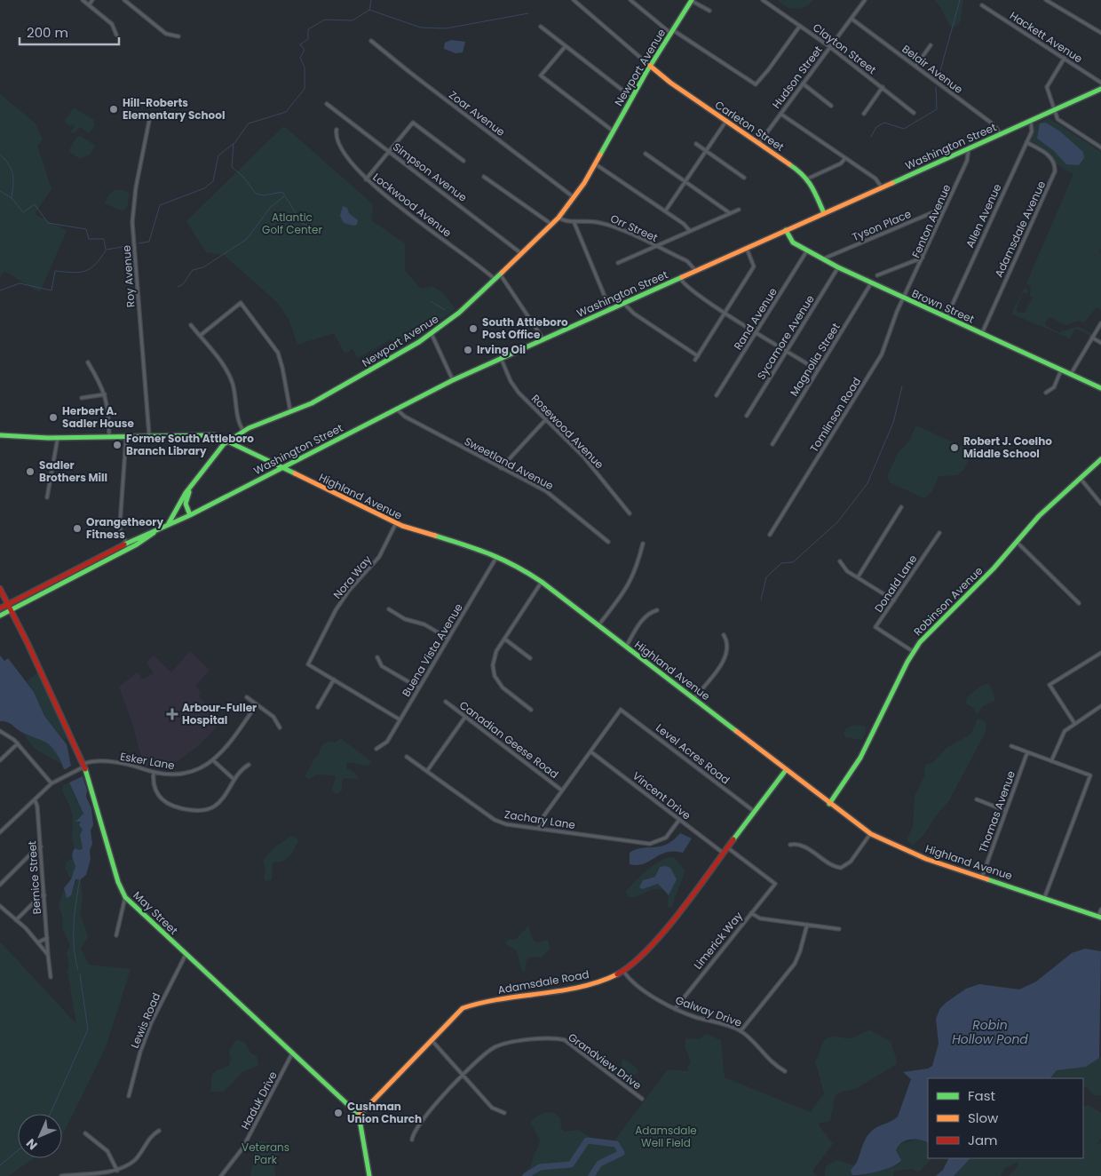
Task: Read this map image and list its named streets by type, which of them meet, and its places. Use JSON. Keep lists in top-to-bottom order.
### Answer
{
  "streets": {
    "main road": [
      "Newport Avenue",
      "Carleton Street",
      "Washington Street",
      "Brown Street",
      "Highland Avenue",
      "Robinson Avenue",
      "May Street",
      "Adamsdale Road"
    ],
    "street": [
      "Hackett Avenue",
      "Clayton Street",
      "Belair Avenue",
      "Hudson Street",
      "Zoar Avenue",
      "Simpson Avenue",
      "Lockwood Avenue",
      "Allen Avenue",
      "Fenton Avenue",
      "Tyson Place",
      "Orr Street",
      "Adamsdale Avenue",
      "Roy Avenue",
      "Rand Avenue",
      "Sycamore Avenue",
      "Magnolia Street",
      "Tomlinson Road",
      "Rosewood Avenue",
      "Sweetland Avenue",
      "Nora Way",
      "Donald Lane",
      "Buena Vista Avenue",
      "Canadian Geese Road",
      "Level Acres Road",
      "Esker Lane",
      "Vincent Drive",
      "Thomas Avenue",
      "Zachary Lane",
      "Bernice Street",
      "Limerick Way",
      "Galway Drive",
      "Lewis Road",
      "Grandview Drive",
      "Haduk Drive"
    ]
  },
  "crossings": [
    ["Clayton Street", "Hudson Street"],
    ["Newport Avenue", "Zoar Avenue"],
    ["Newport Avenue", "Carleton Street"],
    ["Newport Avenue", "Washington Street"],
    ["Newport Avenue", "Simpson Avenue"],
    ["Newport Avenue", "Lockwood Avenue"],
    ["Newport Avenue", "Orr Street"],
    ["Newport Avenue", "Highland Avenue"],
    ["Belair Avenue", "Hudson Street"],
    ["Belair Avenue", "Washington Street"],
    ["Hudson Street", "Carleton Street"],
    ["Carleton Street", "Washington Street"],
    ["Washington Street", "Allen Avenue"],
    ["Washington Street", "Fenton Avenue"],
    ["Washington Street", "Orr Street"],
    ["Washington Street", "Brown Street"],
    ["Washington Street", "Rosewood Avenue"],
    ["Washington Street", "Sweetland Avenue"],
    ["Washington Street", "Highland Avenue"],
    ["Washington Street", "May Street"],
    ["Allen Avenue", "Adamsdale Avenue"],
    ["Allen Avenue", "Brown Street"],
    ["Fenton Avenue", "Tyson Place"],
    ["Fenton Avenue", "Brown Street"],
    ["Fenton Avenue", "Tomlinson Road"],
    ["Tyson Place", "Brown Street"],
    ["Adamsdale Avenue", "Brown Street"],
    ["Brown Street", "Rand Avenue"],
    ["Brown Street", "Sycamore Avenue"],
    ["Brown Street", "Magnolia Street"],
    ["Brown Street", "Tomlinson Road"],
    ["Highland Avenue", "Nora Way"],
    ["Highland Avenue", "Robinson Avenue"],
    ["Highland Avenue", "Buena Vista Avenue"],
    ["Highland Avenue", "Thomas Avenue"],
    ["Highland Avenue", "Adamsdale Road"],
    ["Donald Lane", "Robinson Avenue"],
    ["Level Acres Road", "Vincent Drive"],
    ["Level Acres Road", "Adamsdale Road"],
    ["Esker Lane", "May Street"],
    ["Vincent Drive", "Zachary Lane"],
    ["Vincent Drive", "Adamsdale Road"],
    ["May Street", "Adamsdale Road"],
    ["May Street", "Lewis Road"],
    ["May Street", "Haduk Drive"],
    ["Limerick Way", "Adamsdale Road"],
    ["Limerick Way", "Galway Drive"],
    ["Adamsdale Road", "Galway Drive"]
  ],
  "water": ["Robin Hollow Pond"],
  "parks": ["Atlantic Golf Center", "Adamsdale Well Field", "Veterans Park"],
  "places": {
    "other": [
      "Hill-Roberts Elementary School",
      "South Attleboro Post Office",
      "Irving Oil",
      "Herbert A. Sadler House",
      "Former South Attleboro Branch Library",
      "Robert J. Coelho Middle School",
      "Sadler Brothers Mill",
      "Orangetheory Fitness",
      "Cushman Union Church"
    ],
    "health": ["Arbour-Fuller Hospital"]
  },
  "legend": ["Fast", "Slow", "Jam"],
  "scale_bar": "200 m",
  "north": "bottom left"
}
